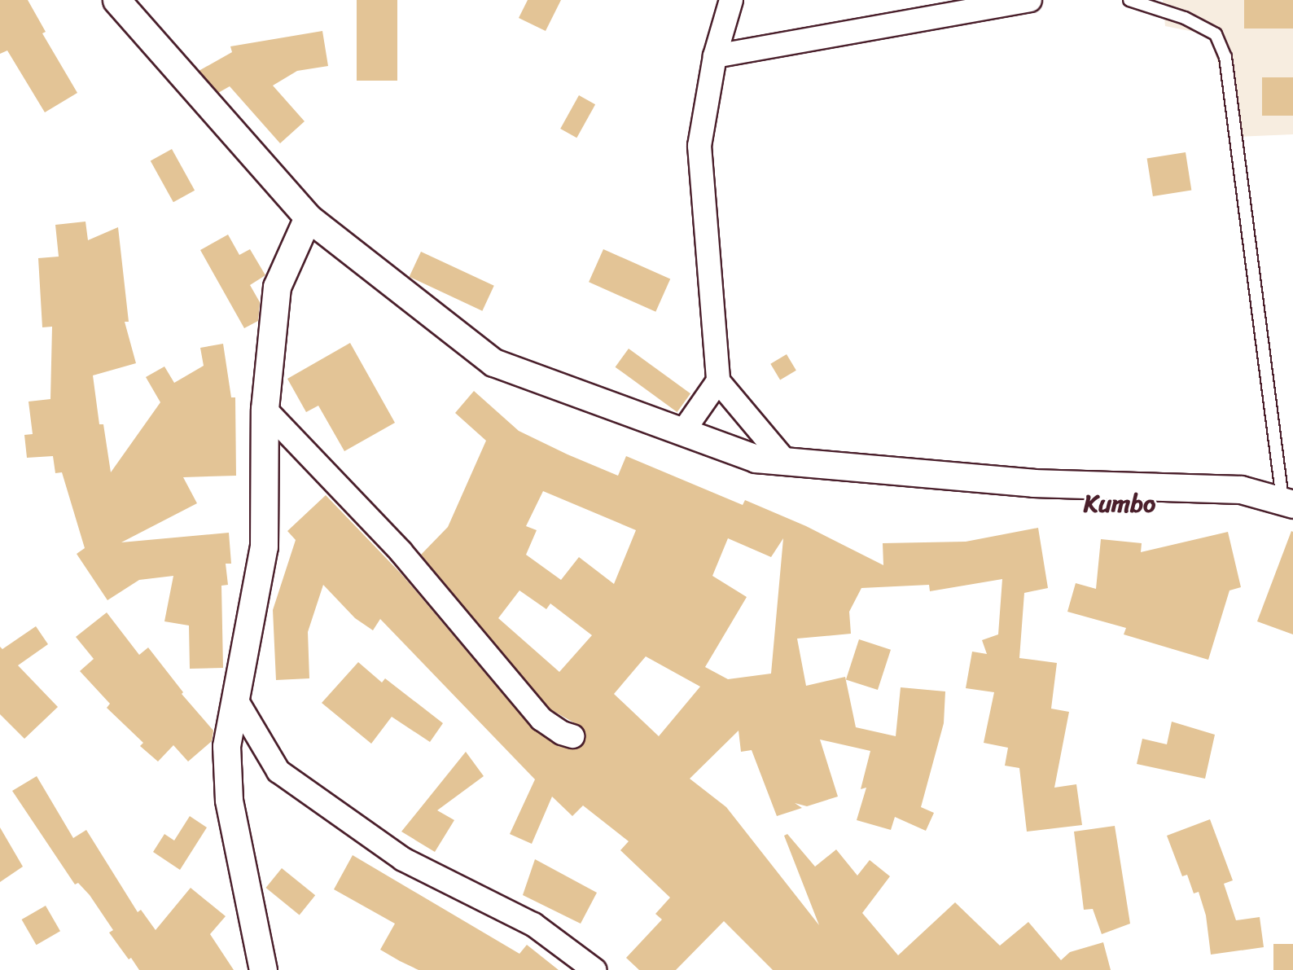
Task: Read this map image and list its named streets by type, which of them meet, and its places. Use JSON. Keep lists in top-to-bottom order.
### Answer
{
  "districts": ["Kumbo"]
}
